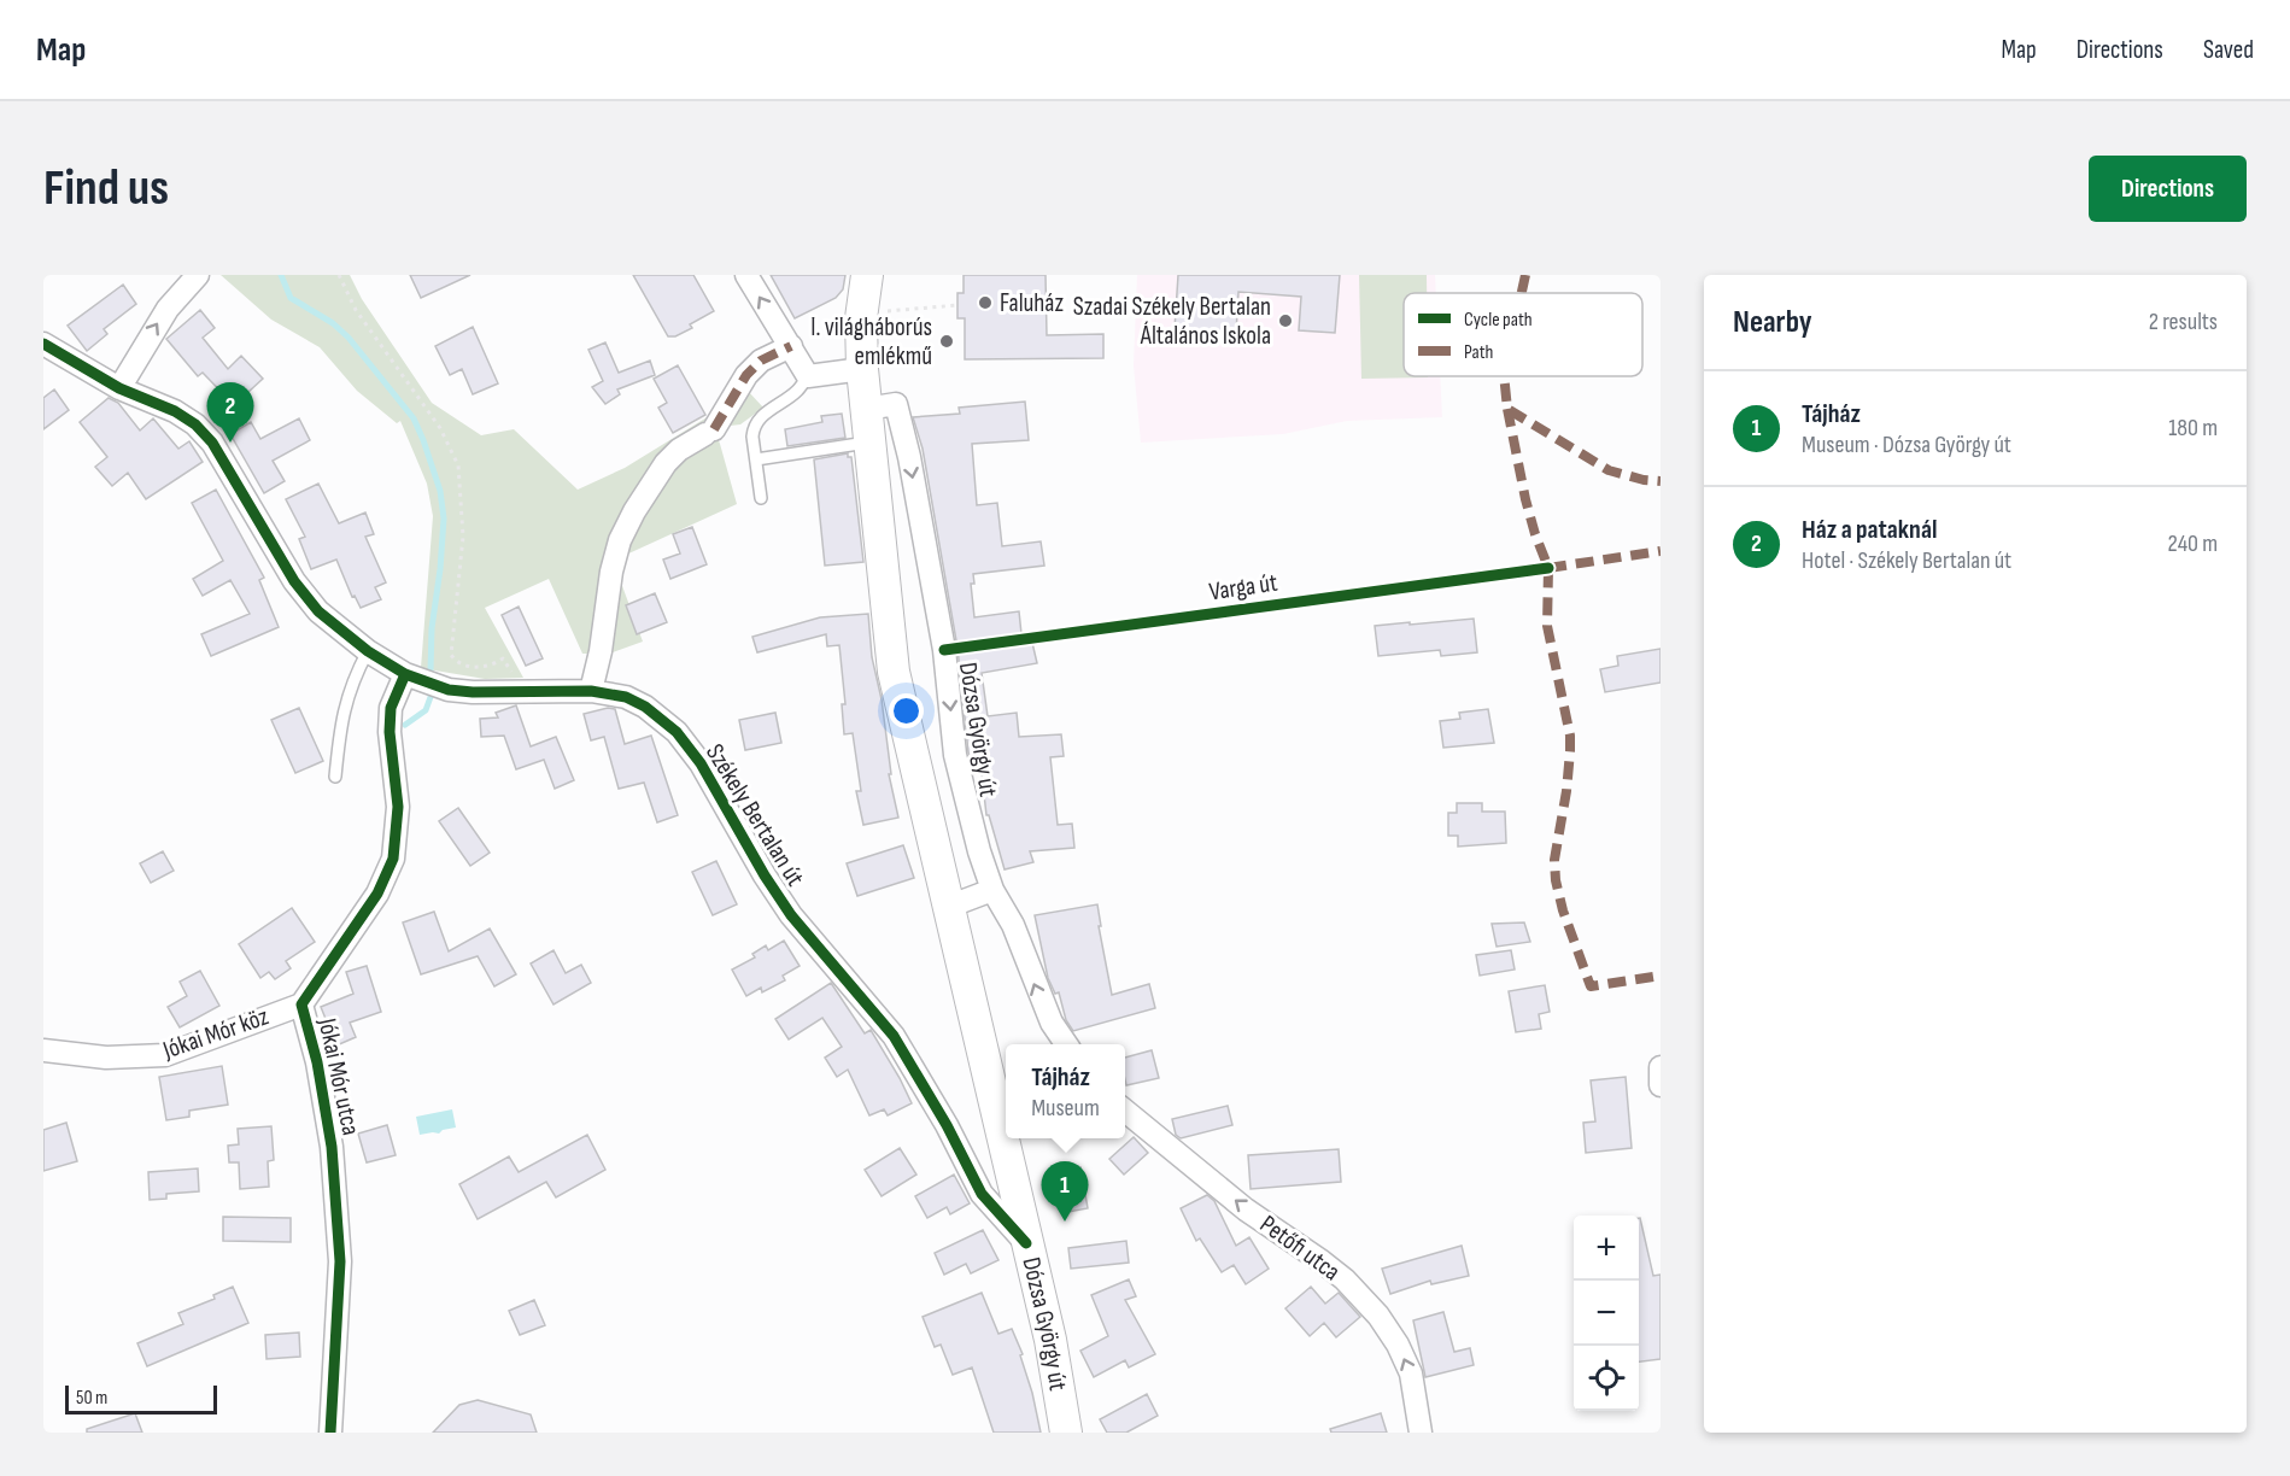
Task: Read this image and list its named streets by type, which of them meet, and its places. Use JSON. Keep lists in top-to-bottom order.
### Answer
{
  "streets": {
    "main road": ["Dózsa György út"],
    "street": [
      "Székely Bertalan út",
      "Jókai Mór köz",
      "Jókai Mór utca",
      "Petőfi utca"
    ],
    "cycle path": ["Varga út"]
  },
  "crossings": [
    ["Dózsa György út", "Székely Bertalan út"],
    ["Székely Bertalan út", "Jókai Mór utca"],
    ["Jókai Mór köz", "Jókai Mór utca"]
  ],
  "one_way": ["Petőfi utca"],
  "places": ["Faluház", "Szadai Székely Bertalan Általános Iskola", "I. világháborús emlékmű"],
  "legend": ["Cycle path", "Path"],
  "scale_bar": "50 m",
  "page": {
    "header": "Map",
    "nav": ["Map", "Directions", "Saved"],
    "buttons": "Directions",
    "title": "Find us",
    "heading": ["Nearby", "2 results"],
    "list": [
      {
        "mark": "1",
        "name": "Tájház",
        "note": "Museum · Dózsa György út",
        "value": "180 m"
      },
      {
        "mark": "2",
        "name": "Ház a pataknál",
        "note": "Hotel · Székely Bertalan út",
        "value": "240 m"
      }
    ],
    "pins": ["2", "1"],
    "popup": ["Tájház", "Museum"],
    "map_buttons": ["+", "−"],
    "scale": "50 m"
  }
}
